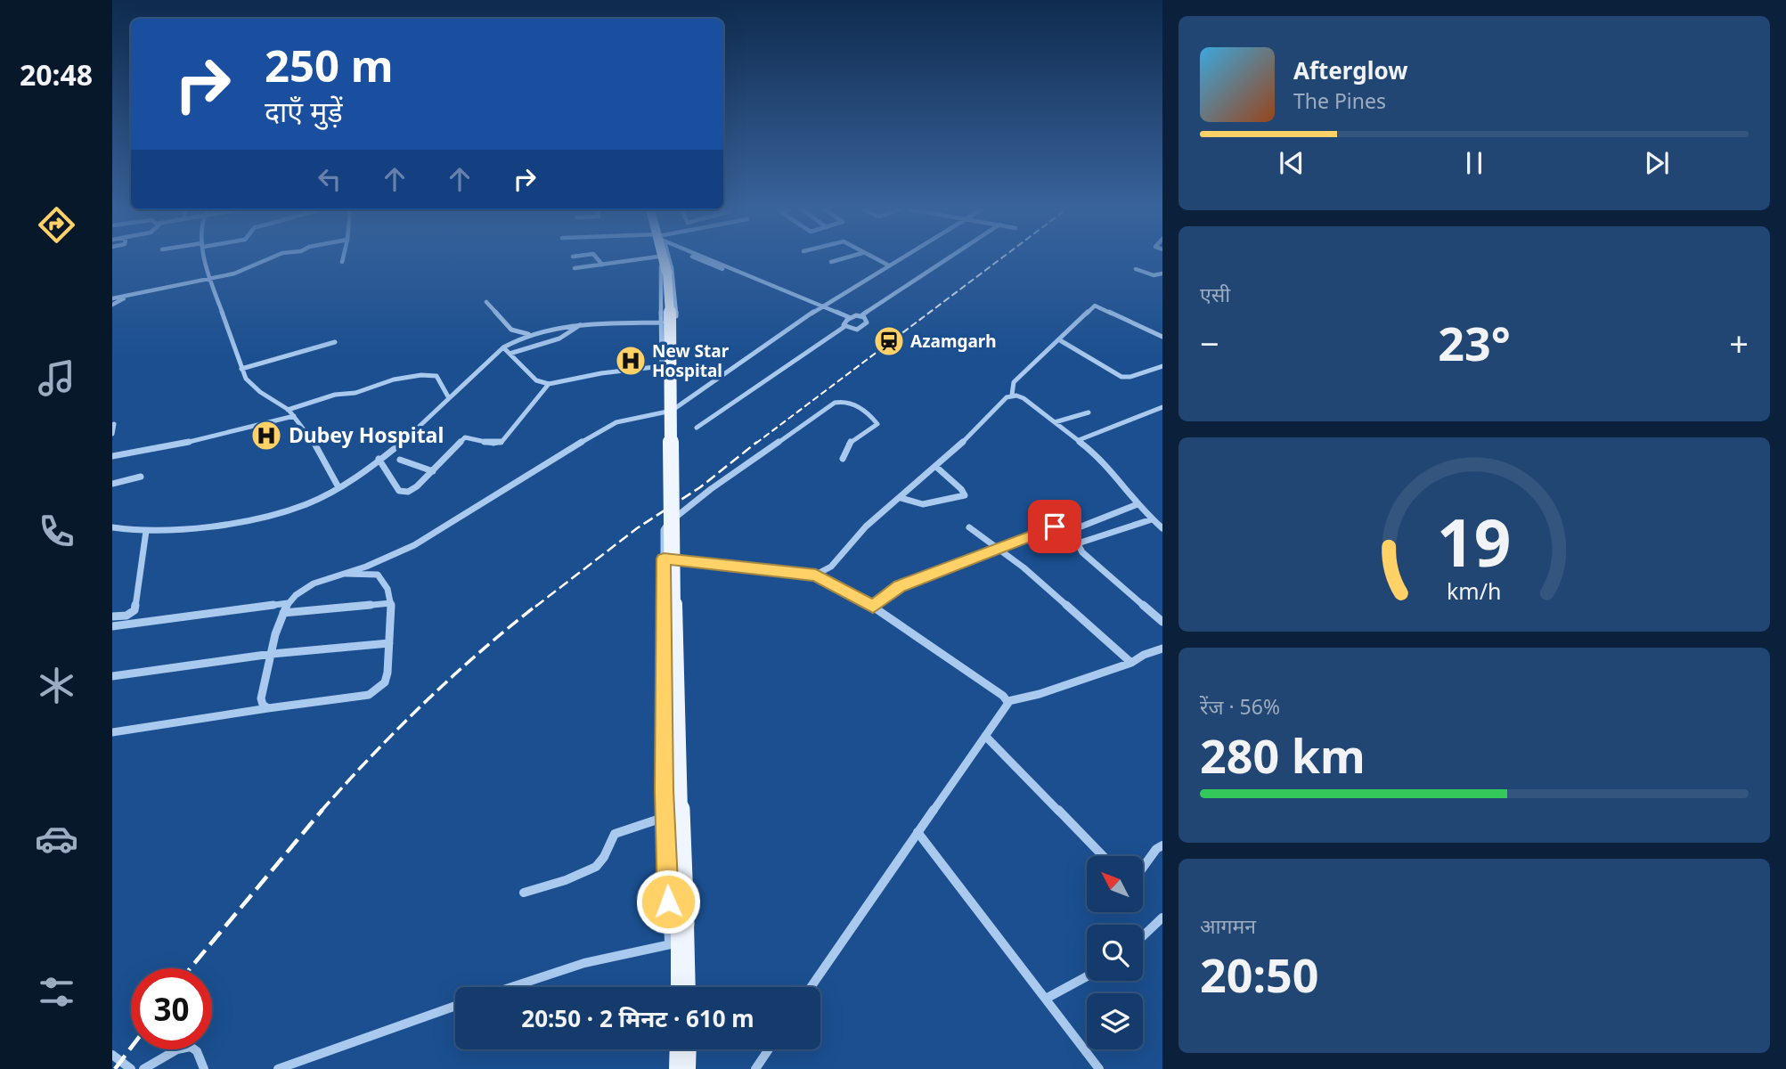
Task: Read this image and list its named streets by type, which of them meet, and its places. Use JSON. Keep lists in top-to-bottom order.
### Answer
{
  "places": {
    "station": ["Azamgarh"],
    "hospital": ["New Star Hospital", "Dubey Hospital"]
  },
  "north": "top left",
  "page": {
    "tabs": "20:48",
    "turn": ["250 m", "दाएँ मुड़ें"],
    "song": ["Afterglow", "The Pines"],
    "tile": [
      "एसी",
      ["रेंज · 56%", "280 km"],
      ["आगमन", "20:50"]
    ],
    "heat": ["−", "23°", "+"],
    "limit": "30",
    "trip": "20:50 · 2 मिनट · 610 m",
    "gauge": ["19", "km/h"]
  }
}
